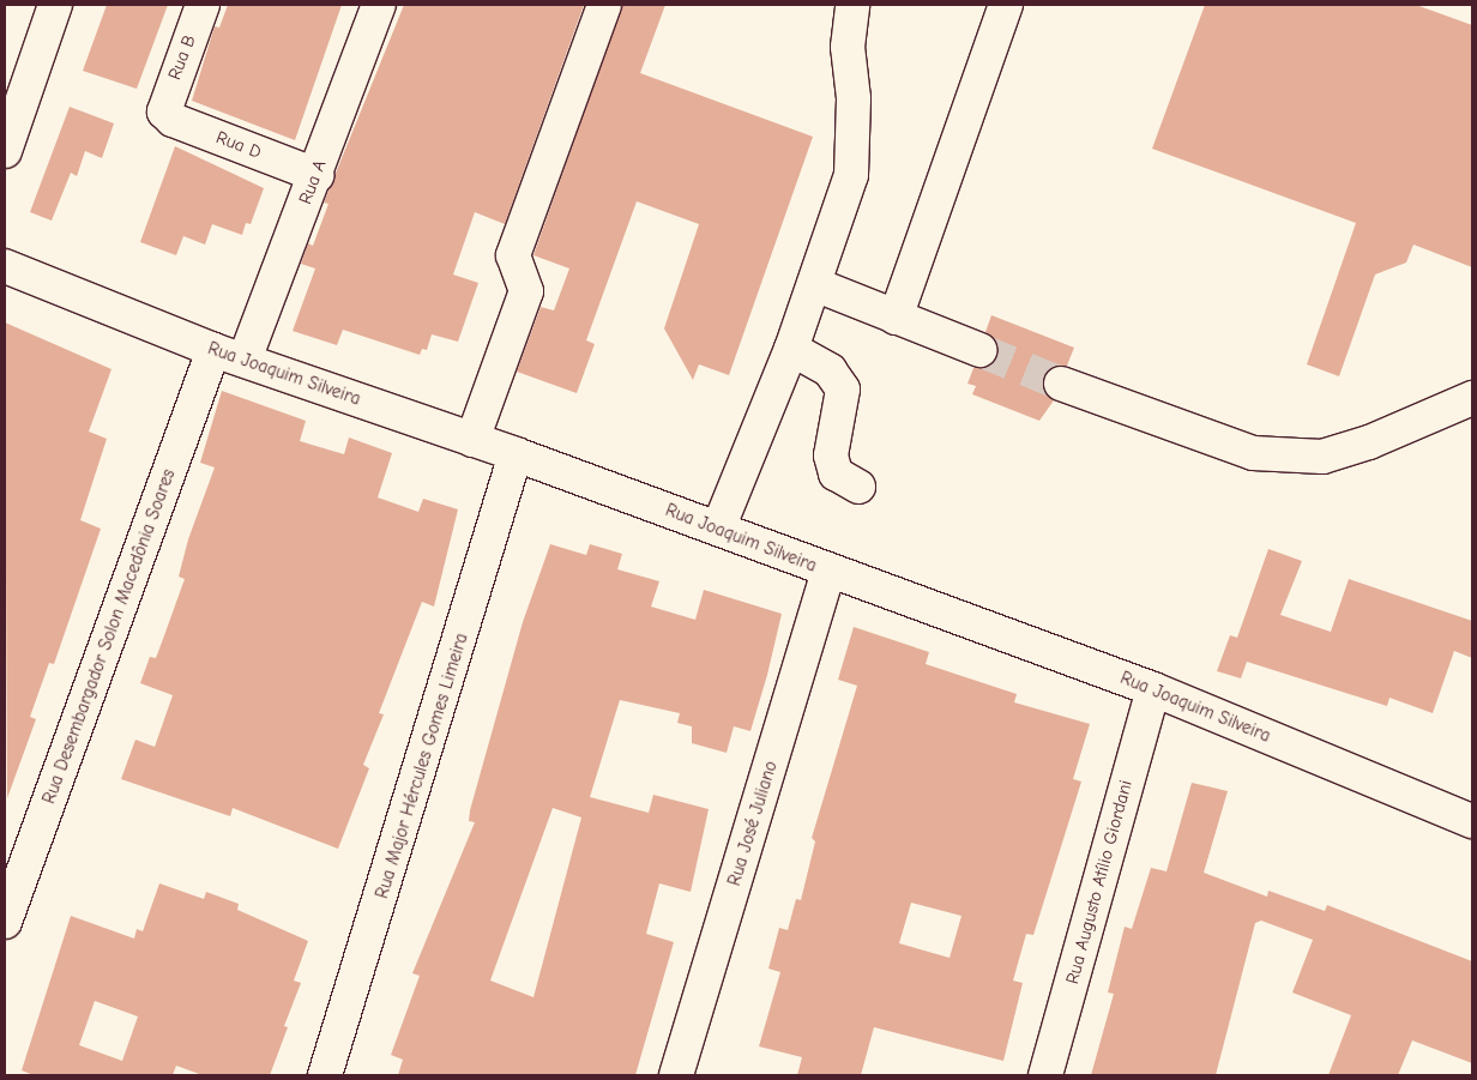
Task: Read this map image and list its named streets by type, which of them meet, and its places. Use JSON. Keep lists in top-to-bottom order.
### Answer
{
  "streets": {
    "street": [
      "Rua B",
      "Rua D",
      "Rua A",
      "Rua Joaquim Silveira",
      "Rua Desembargador Solon Macedônia Soares",
      "Rua Major Hércules Gomes Limeira",
      "Rua José Juliano",
      "Rua Augusto Atílio Giordani"
    ]
  },
  "crossings": [
    ["Rua B", "Rua D"],
    ["Rua D", "Rua A"],
    ["Rua A", "Rua Joaquim Silveira"],
    ["Rua Joaquim Silveira", "Rua Desembargador Solon Macedônia Soares"],
    ["Rua Joaquim Silveira", "Rua Major Hércules Gomes Limeira"],
    ["Rua Joaquim Silveira", "Rua José Juliano"],
    ["Rua Joaquim Silveira", "Rua Augusto Atílio Giordani"]
  ]
}
